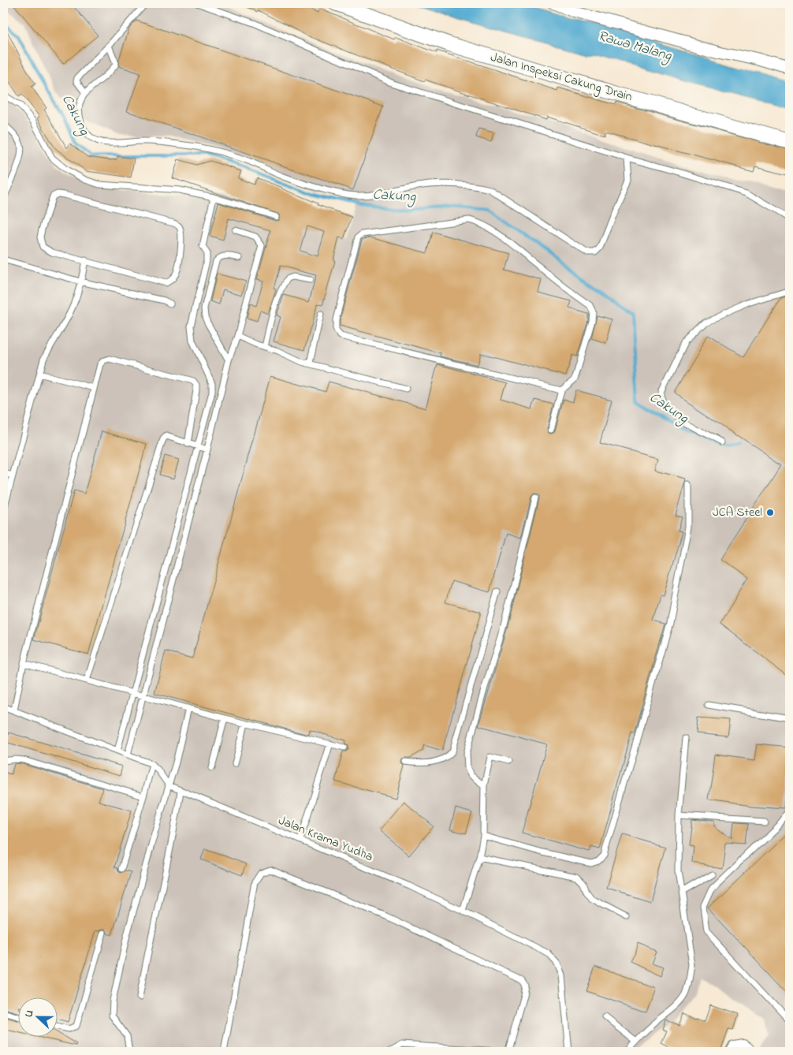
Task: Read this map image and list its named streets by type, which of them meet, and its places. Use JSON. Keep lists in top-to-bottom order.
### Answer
{
  "streets": {
    "street": ["Jalan Inspeksi Cakung Drain"],
    "lane": ["Jalan Krama Yudha"]
  },
  "water": ["Rawa Malang", "Cakung"],
  "places": ["JCA Steel"],
  "north": "left"
}
